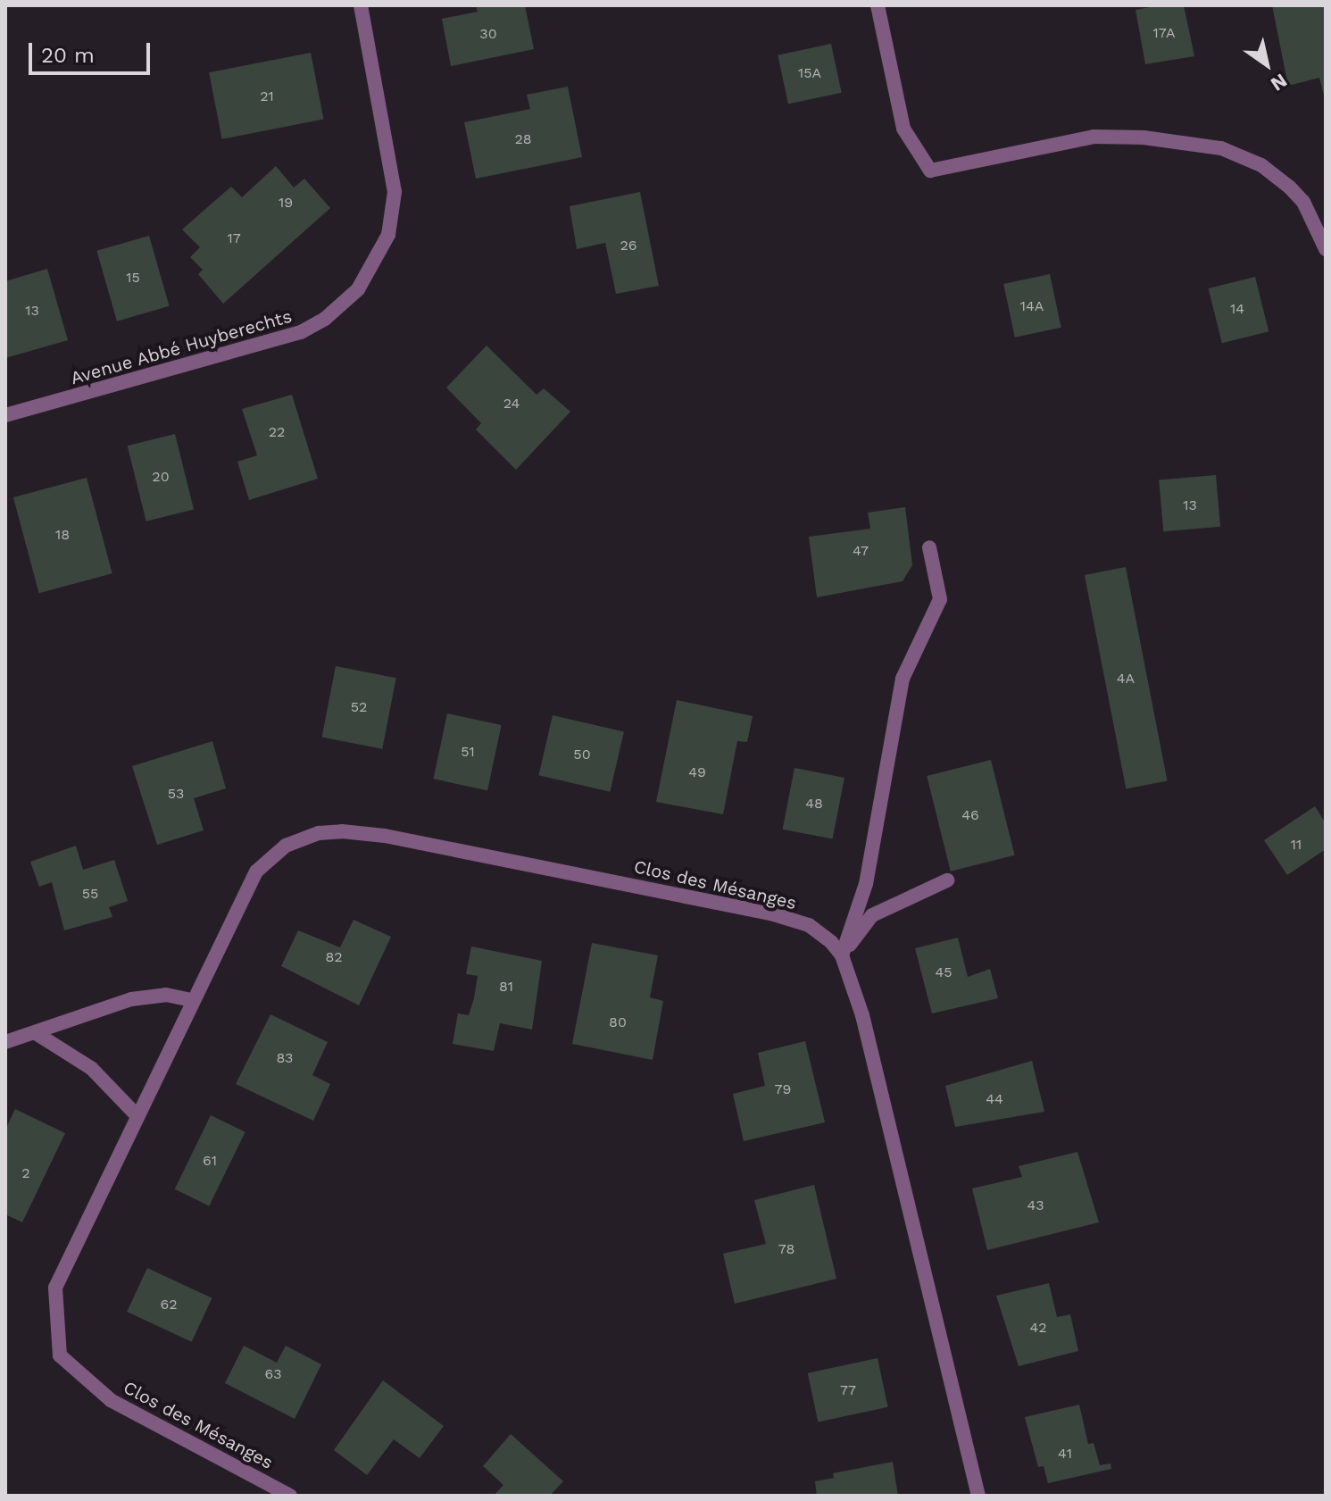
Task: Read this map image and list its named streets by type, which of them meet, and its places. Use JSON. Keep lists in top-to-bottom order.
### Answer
{
  "streets": {
    "street": ["Avenue Abbé Huyberechts", "Clos des Mésanges"]
  },
  "house_numbers": [
    "17A",
    "30",
    "15A",
    "21",
    "28",
    "19",
    "17",
    "26",
    "15",
    "14A",
    "14",
    "13",
    "24",
    "22",
    "20",
    "13",
    "18",
    "47",
    "4A",
    "52",
    "51",
    "50",
    "49",
    "53",
    "48",
    "46",
    "11",
    "55",
    "82",
    "45",
    "81",
    "80",
    "83",
    "79",
    "44",
    "61",
    "2",
    "43",
    "78",
    "62",
    "42",
    "63",
    "77",
    "41"
  ],
  "scale_bar": "20 m",
  "north": "bottom right"
}
